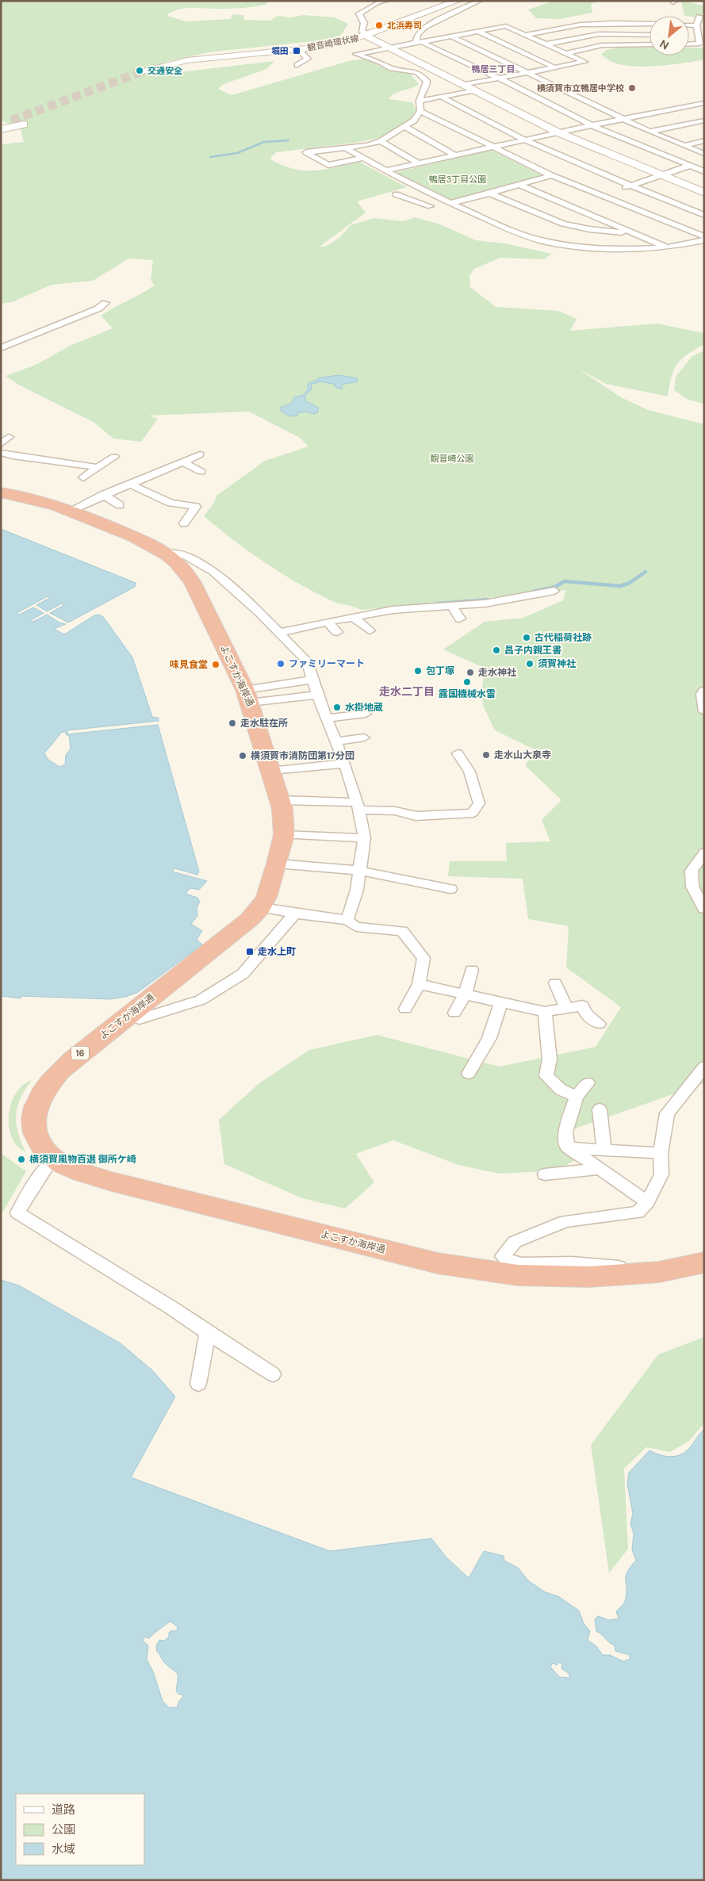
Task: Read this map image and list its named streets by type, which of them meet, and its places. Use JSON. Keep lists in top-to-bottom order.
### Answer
{
  "streets": {
    "highway": ["よこすか海岸通", "16"],
    "street": ["観音崎環状線"]
  },
  "districts": ["鴨居三丁目", "走水二丁目"],
  "parks": ["鴨居3丁目公園", "観音崎公園"],
  "places": {
    "other": [
      "北浜寿司",
      "交通安全",
      "横須賀市立鴨居中学校",
      "古代稲荷社跡",
      "昌子内親王書",
      "ファミリーマート",
      "須賀神社",
      "味見食堂",
      "包丁塚",
      "走水神社",
      "露国機械水雷",
      "水掛地蔵",
      "走水駐在所",
      "走水山大泉寺",
      "横須賀市消防団第17分団",
      "横須賀風物百選 御所ケ崎"
    ],
    "transit": ["堀田", "走水上町"]
  },
  "legend": ["道路", "公園", "水域"],
  "north": "bottom left"
}
